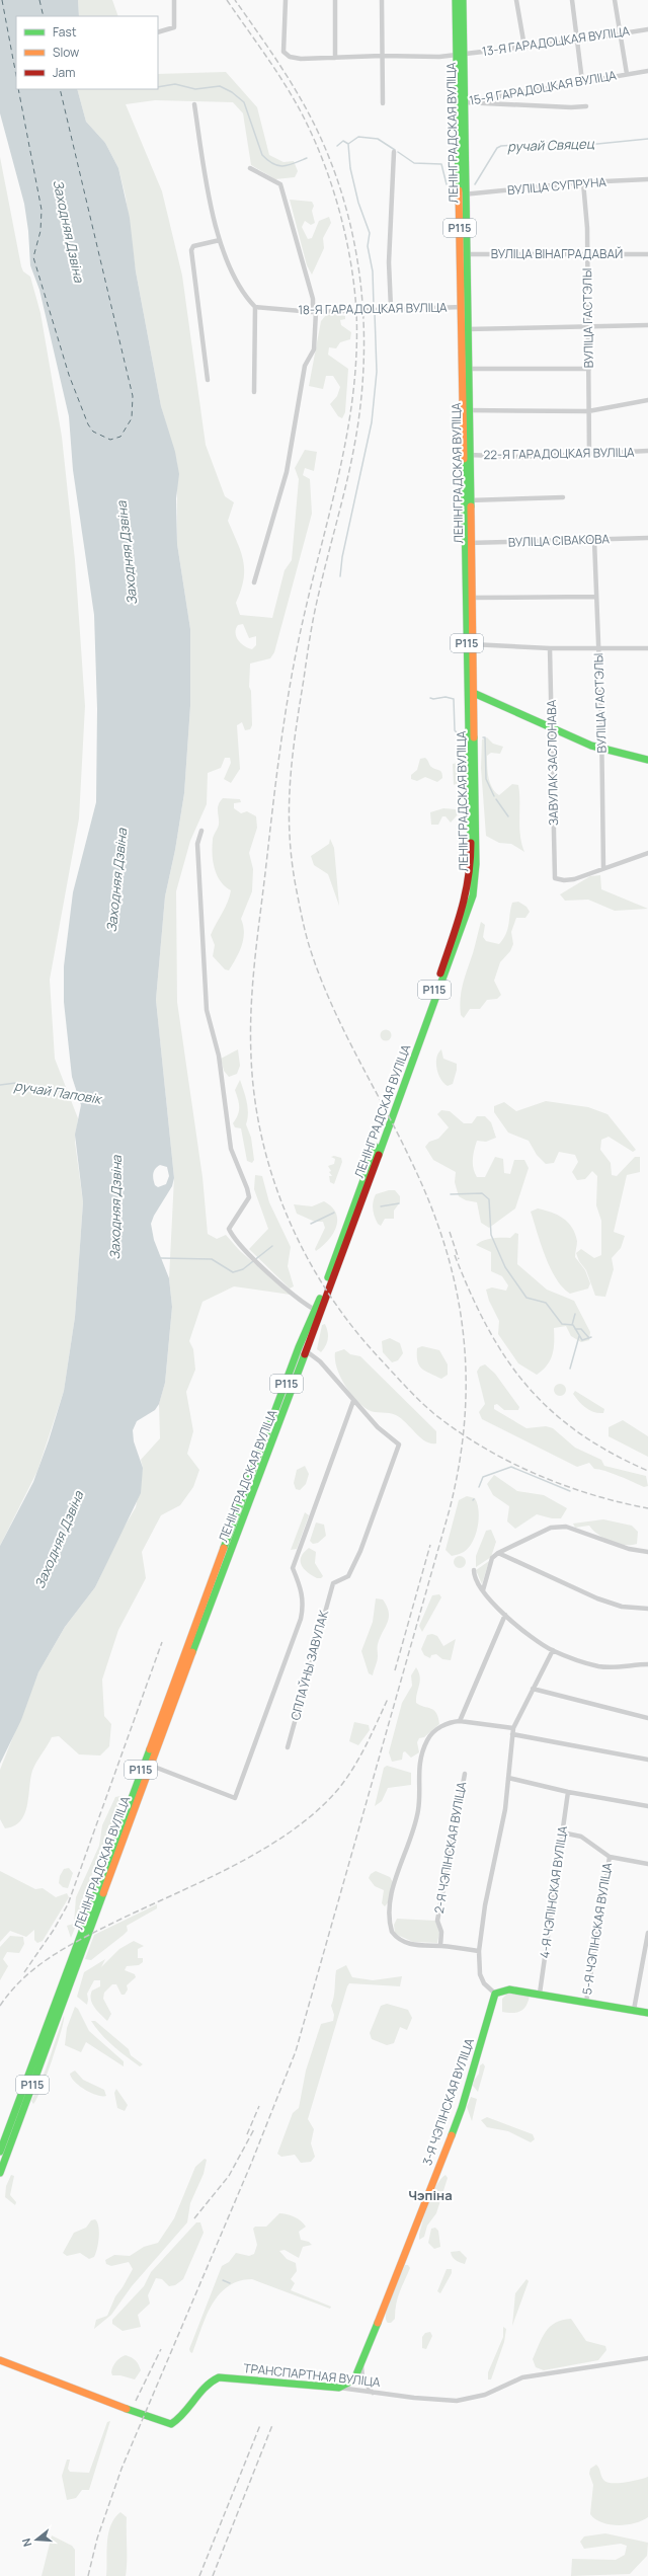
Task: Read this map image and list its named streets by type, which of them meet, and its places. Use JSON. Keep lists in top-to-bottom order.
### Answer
{
  "streets": {
    "main road": [
      "ЛЕНІНГРАДСКАЯ ВУЛІЦА",
      "Р115",
      "3-Я ЧЭПІНСКАЯ ВУЛІЦА",
      "ТРАНСПАРТНАЯ ВУЛІЦА"
    ],
    "street": [
      "13-Я ГАРАДОЦКАЯ ВУЛІЦА",
      "15-Я ГАРАДОЦКАЯ ВУЛІЦА",
      "ВУЛІЦА СУПРУНА",
      "ВУЛІЦА ВІНАГРАДАВАЙ",
      "18-Я ГАРАДОЦКАЯ ВУЛІЦА",
      "ВУЛІЦА ГАСТЭЛЫ",
      "22-Я ГАРАДОЦКАЯ ВУЛІЦА",
      "ВУЛІЦА СІВАКОВА",
      "ЗАВУЛАК ЗАСЛОНАВА",
      "СПЛАЎНЫ ЗАВУЛАК",
      "2-Я ЧЭПІНСКАЯ ВУЛІЦА",
      "4-Я ЧЭПІНСКАЯ ВУЛІЦА",
      "5-Я ЧЭПІНСКАЯ ВУЛІЦА"
    ]
  },
  "crossings": [
    ["13-Я ГАРАДОЦКАЯ ВУЛІЦА", "ЛЕНІНГРАДСКАЯ ВУЛІЦА"],
    ["15-Я ГАРАДОЦКАЯ ВУЛІЦА", "ЛЕНІНГРАДСКАЯ ВУЛІЦА"],
    ["ЛЕНІНГРАДСКАЯ ВУЛІЦА", "ВУЛІЦА СУПРУНА"],
    ["ЛЕНІНГРАДСКАЯ ВУЛІЦА", "ВУЛІЦА ВІНАГРАДАВАЙ"],
    ["ЛЕНІНГРАДСКАЯ ВУЛІЦА", "18-Я ГАРАДОЦКАЯ ВУЛІЦА"],
    ["ЛЕНІНГРАДСКАЯ ВУЛІЦА", "22-Я ГАРАДОЦКАЯ ВУЛІЦА"],
    ["ЛЕНІНГРАДСКАЯ ВУЛІЦА", "ВУЛІЦА СІВАКОВА"],
    ["ВУЛІЦА СУПРУНА", "ВУЛІЦА ГАСТЭЛЫ"],
    ["ВУЛІЦА ВІНАГРАДАВАЙ", "ВУЛІЦА ГАСТЭЛЫ"],
    ["ВУЛІЦА ГАСТЭЛЫ", "22-Я ГАРАДОЦКАЯ ВУЛІЦА"],
    ["ВУЛІЦА ГАСТЭЛЫ", "ВУЛІЦА СІВАКОВА"],
    ["ВУЛІЦА ГАСТЭЛЫ", "ЗАВУЛАК ЗАСЛОНАВА"],
    ["3-Я ЧЭПІНСКАЯ ВУЛІЦА", "ТРАНСПАРТНАЯ ВУЛІЦА"]
  ],
  "districts": ["Чэпіна"],
  "water": ["ручай Свяцец", "Заходняя Дзвіна", "ручай Паповік"],
  "legend": ["Fast", "Slow", "Jam"],
  "north": "left"
}
